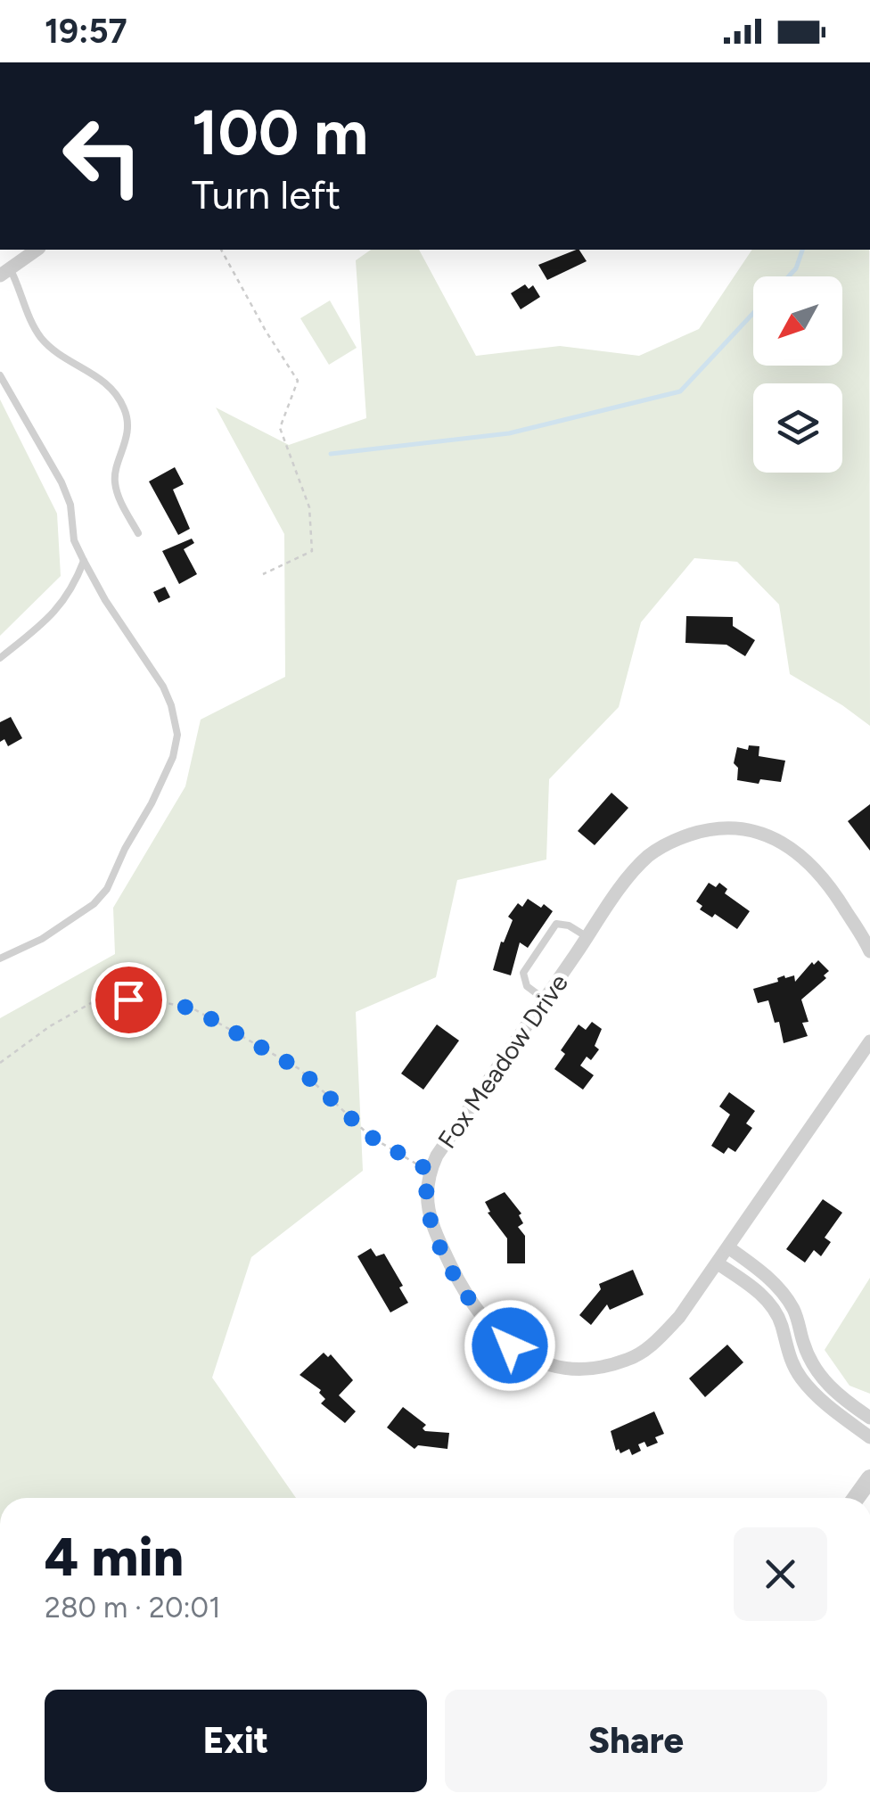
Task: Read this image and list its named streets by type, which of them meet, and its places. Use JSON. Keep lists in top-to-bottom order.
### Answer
{
  "streets": {
    "street": ["Fox Meadow Drive"]
  },
  "north": "bottom left",
  "page": {
    "status": "19:57",
    "turn": ["100 m", "Turn left"],
    "heading": ["4 min", "280 m · 20:01"],
    "buttons": ["Exit", "Share"]
  }
}
